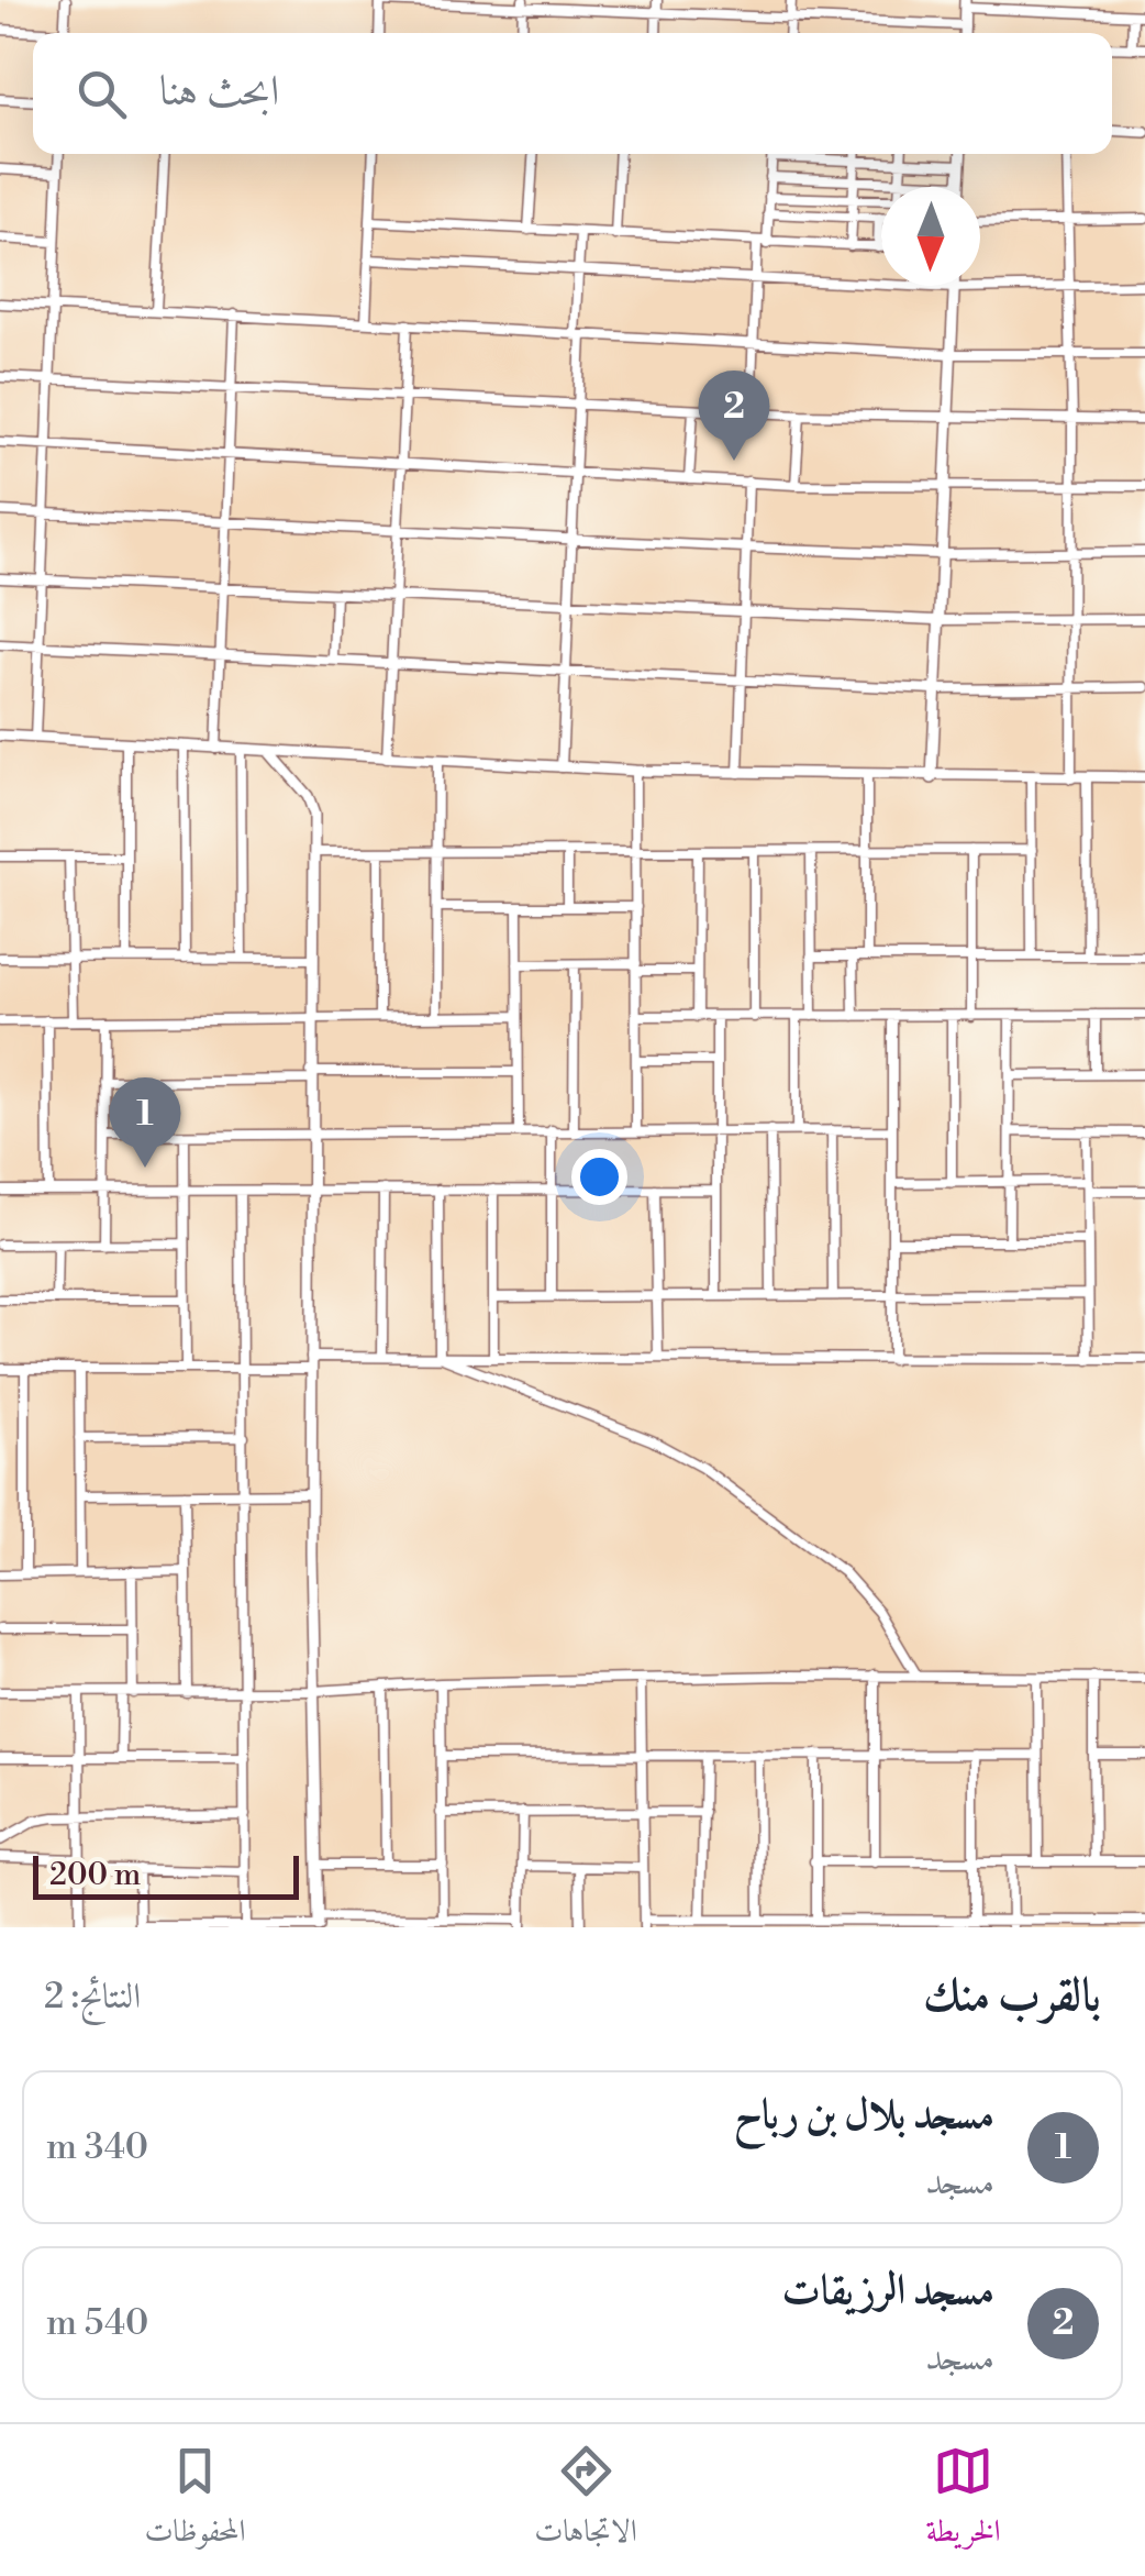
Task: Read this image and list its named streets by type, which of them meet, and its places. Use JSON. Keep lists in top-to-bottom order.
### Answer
{
  "scale_bar": "200 m",
  "north": "bottom",
  "page": {
    "search": "ابحث هنا",
    "pins": ["2", "1"],
    "scale": "200 m",
    "heading": ["بالقرب منك", "النتائج: 2"],
    "list": [
      {
        "mark": "1",
        "name": "مسجد بلال بن رباح",
        "note": "مسجد",
        "value": "340 m"
      },
      {
        "mark": "2",
        "name": "مسجد الرزيقات",
        "note": "مسجد",
        "value": "540 m"
      }
    ],
    "nav": ["الخريطة", "الاتجاهات", "المحفوظات"]
  }
}
